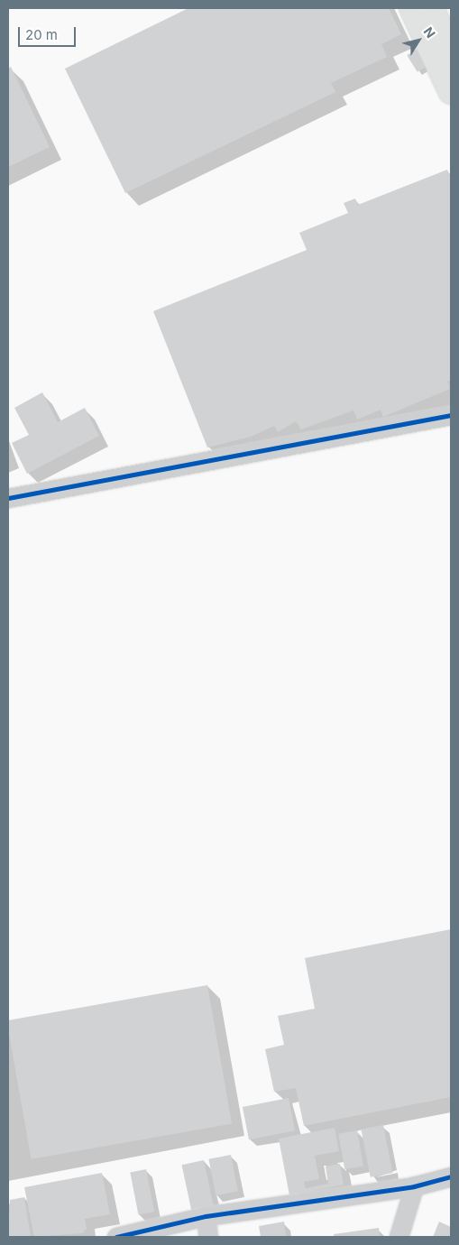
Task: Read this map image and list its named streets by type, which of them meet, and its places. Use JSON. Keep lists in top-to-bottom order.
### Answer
{
  "scale_bar": "20 m",
  "north": "top right"
}
